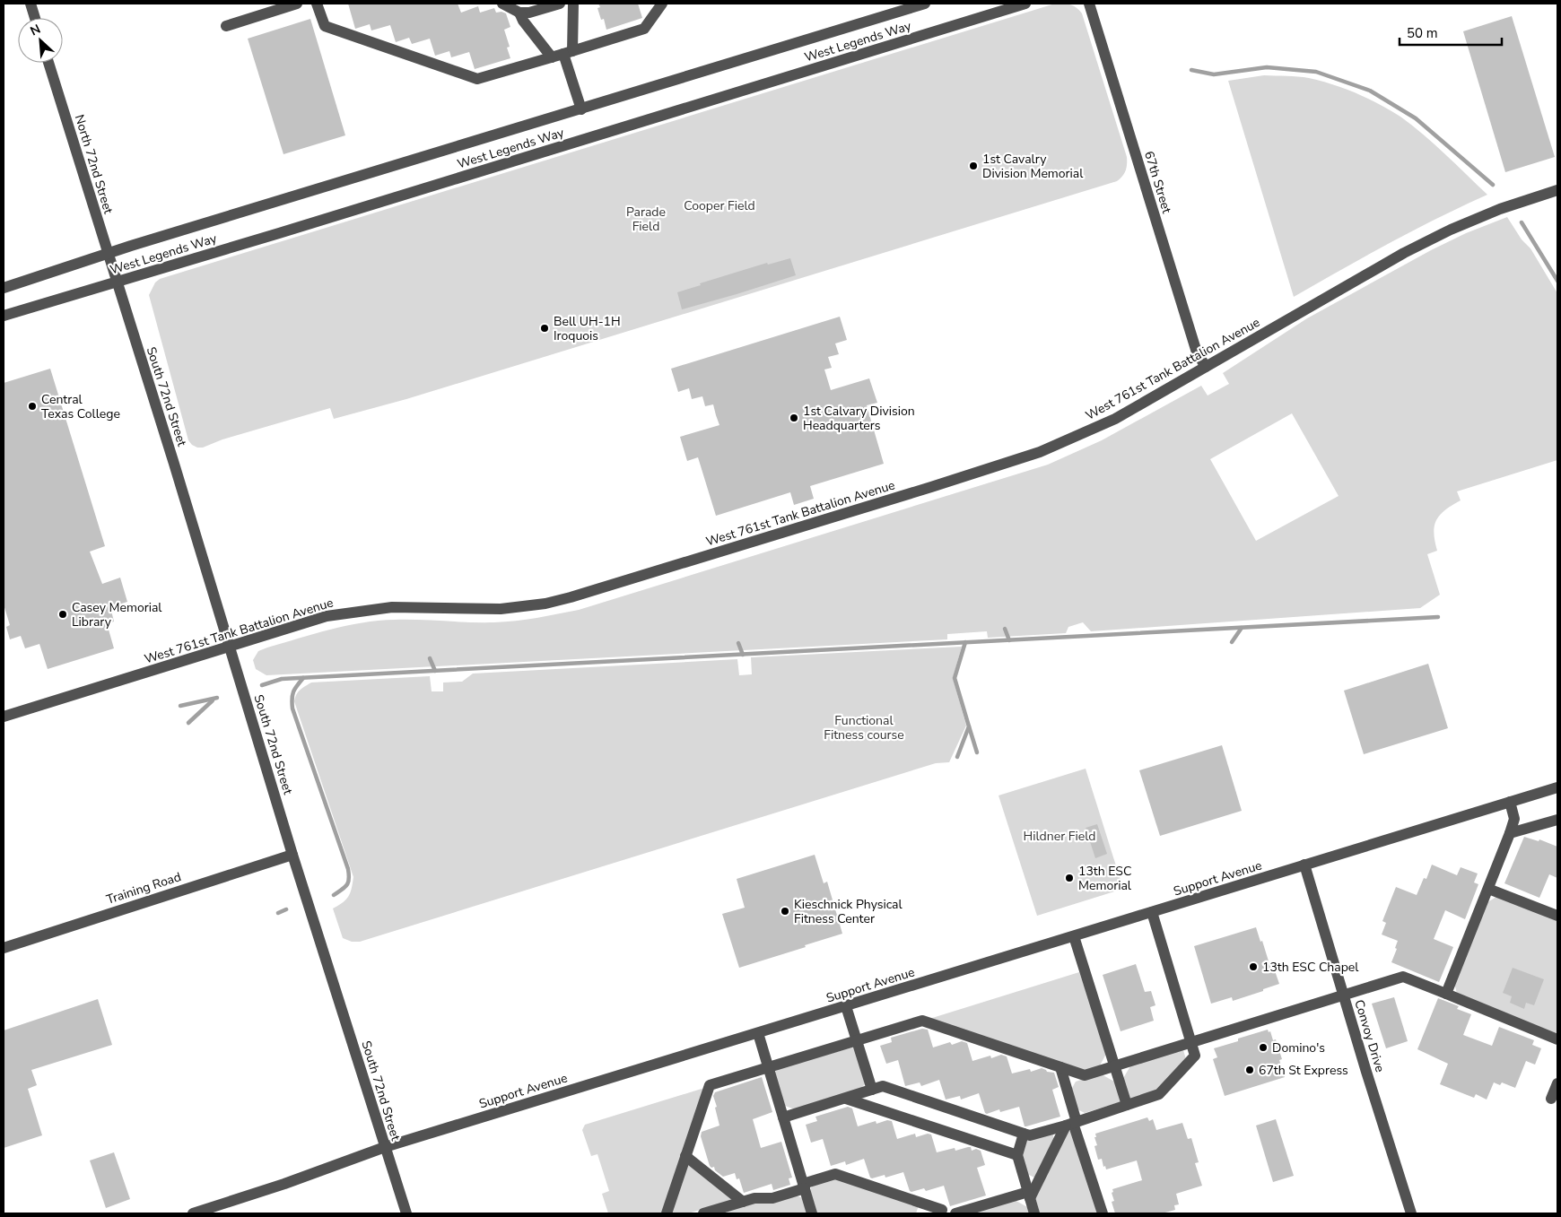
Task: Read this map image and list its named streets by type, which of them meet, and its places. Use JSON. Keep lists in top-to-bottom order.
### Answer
{
  "streets": {
    "street": [
      "West Legends Way",
      "North 72nd Street",
      "67th Street",
      "West 761st Tank Battalion Avenue",
      "South 72nd Street",
      "Support Avenue",
      "Training Road",
      "Convoy Drive"
    ]
  },
  "crossings": [
    ["West Legends Way", "North 72nd Street"],
    ["West Legends Way", "South 72nd Street"],
    ["North 72nd Street", "South 72nd Street"],
    ["67th Street", "West 761st Tank Battalion Avenue"],
    ["West 761st Tank Battalion Avenue", "South 72nd Street"],
    ["South 72nd Street", "Support Avenue"],
    ["South 72nd Street", "Training Road"],
    ["Support Avenue", "Convoy Drive"]
  ],
  "parks": [
    "Cooper Field",
    "Parade Field",
    "Functional Fitness course",
    "Hildner Field"
  ],
  "places": [
    "1st Cavalry Division Memorial",
    "Bell UH-1H Iroquois",
    "Central Texas College",
    "1st Calvary Division Headquarters",
    "Casey Memorial Library",
    "13th ESC Memorial",
    "Kieschnick Physical Fitness Center",
    "13th ESC Chapel",
    "Domino's",
    "67th St Express"
  ],
  "scale_bar": "50 m",
  "north": "top left"
}
